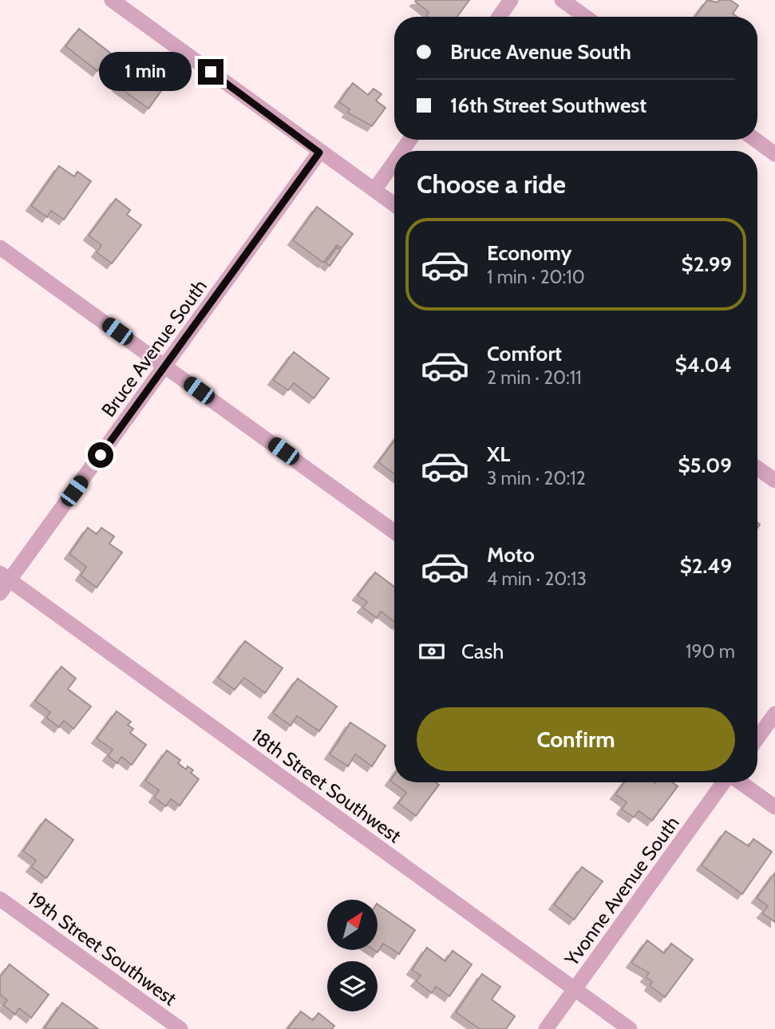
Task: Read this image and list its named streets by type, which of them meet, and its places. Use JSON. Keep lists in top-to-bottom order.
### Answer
{
  "streets": {
    "street": [
      "Bruce Avenue South",
      "18th Street Southwest",
      "Yvonne Avenue South",
      "19th Street Southwest"
    ]
  },
  "crossings": [
    ["Bruce Avenue South", "18th Street Southwest"],
    ["18th Street Southwest", "Yvonne Avenue South"]
  ],
  "north": "top right",
  "page": {
    "banner": ["Bruce Avenue South", "16th Street Southwest"],
    "bubble": "1 min",
    "heading": "Choose a ride",
    "list": [
      {
        "name": "Economy",
        "note": "1 min · 20:10",
        "value": "$2.99"
      },
      {
        "name": "Comfort",
        "note": "2 min · 20:11",
        "value": "$4.04"
      },
      {
        "name": "XL",
        "note": "3 min · 20:12",
        "value": "$5.09"
      },
      {
        "name": "Moto",
        "note": "4 min · 20:13",
        "value": "$2.49"
      }
    ],
    "pay": ["Cash", "190 m"],
    "buttons": "Confirm"
  }
}
